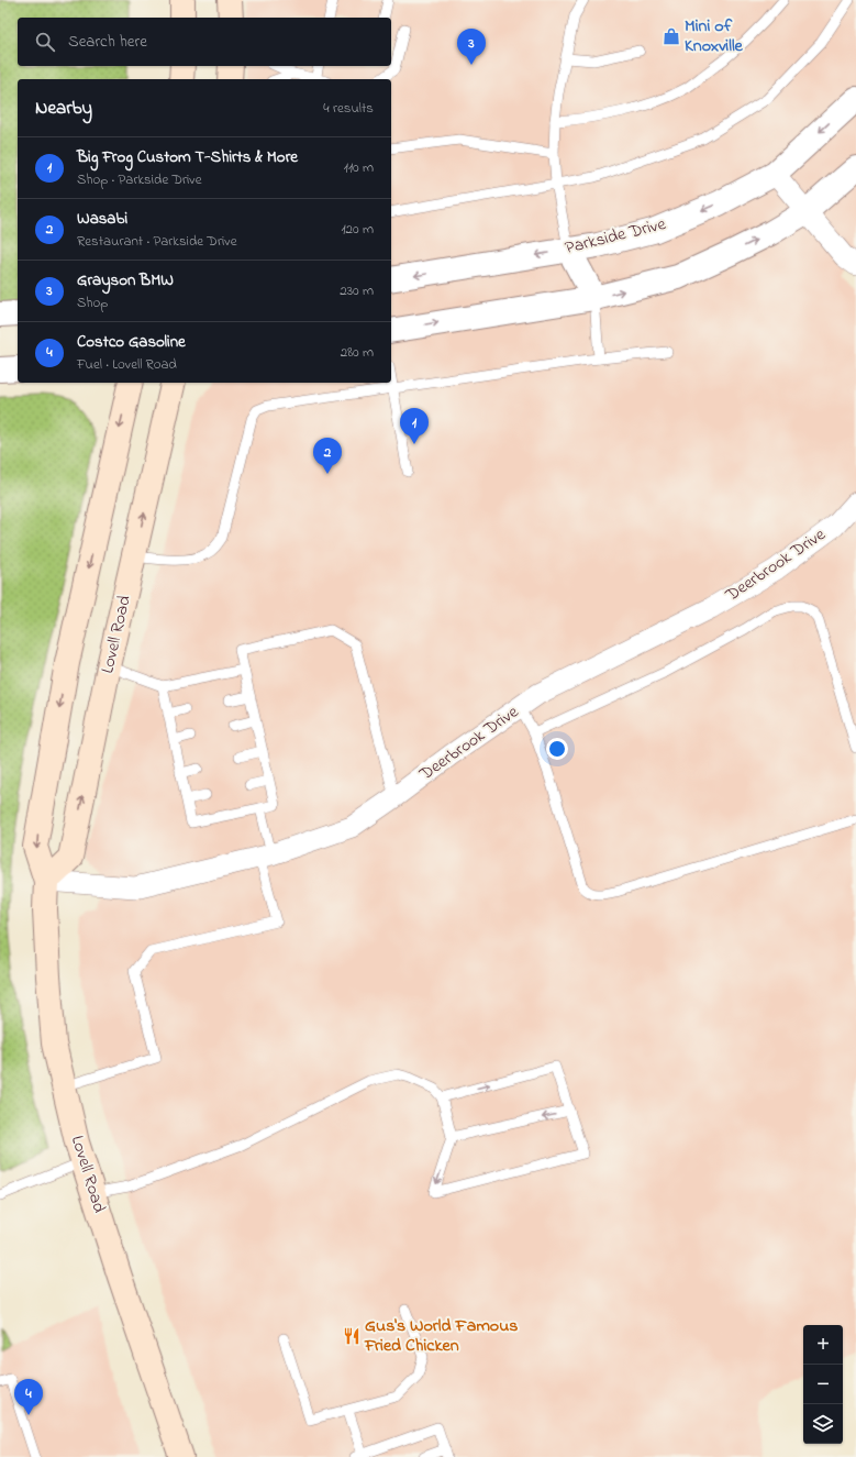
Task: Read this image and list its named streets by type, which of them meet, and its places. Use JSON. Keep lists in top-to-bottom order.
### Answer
{
  "streets": {
    "main road": ["Lovell Road"],
    "street": ["Parkside Drive", "Deerbrook Drive"]
  },
  "crossings": [
    ["Deerbrook Drive", "Lovell Road"]
  ],
  "places": {
    "shop": ["Mini of Knoxville"],
    "restaurant": ["Gus's World Famous Fried Chicken"]
  },
  "page": {
    "search": "Search here",
    "pins": [
      "3",
      "1",
      "2",
      "4"
    ],
    "heading": ["Nearby", "4 results"],
    "list": [
      {
        "mark": "1",
        "name": "Big Frog Custom T-Shirts & More",
        "note": "Shop · Parkside Drive",
        "value": "110 m"
      },
      {
        "mark": "2",
        "name": "Wasabi",
        "note": "Restaurant · Parkside Drive",
        "value": "120 m"
      },
      {
        "mark": "3",
        "name": "Grayson BMW",
        "note": "Shop",
        "value": "230 m"
      },
      {
        "mark": "4",
        "name": "Costco Gasoline",
        "note": "Fuel · Lovell Road",
        "value": "280 m"
      }
    ],
    "map_buttons": ["+", "−"]
  }
}
